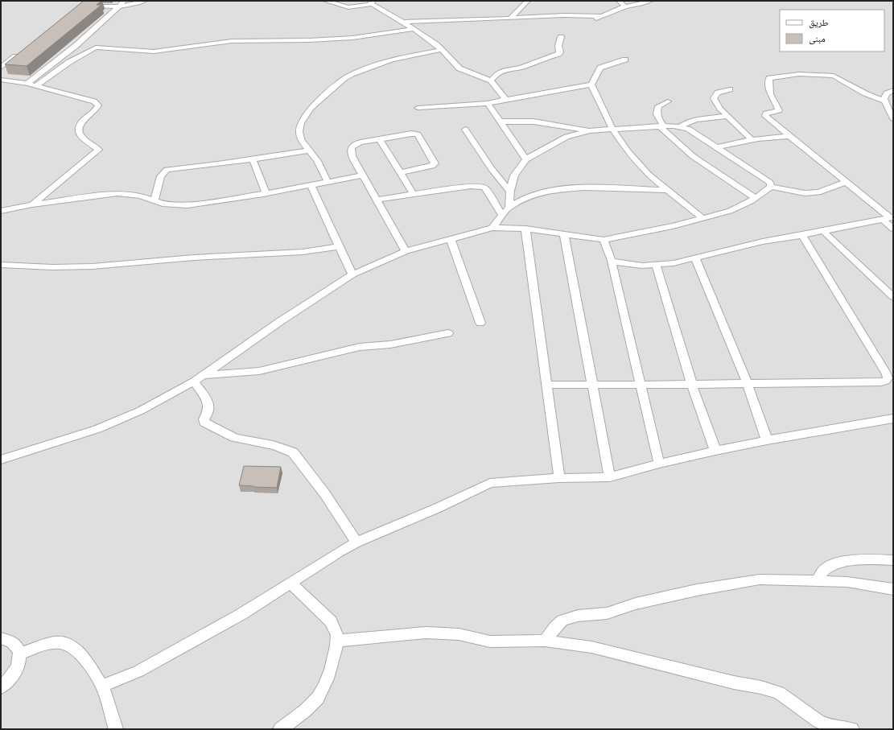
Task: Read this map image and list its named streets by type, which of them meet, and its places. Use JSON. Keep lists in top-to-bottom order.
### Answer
{
  "legend": ["طريق", "مبنى"]
}
